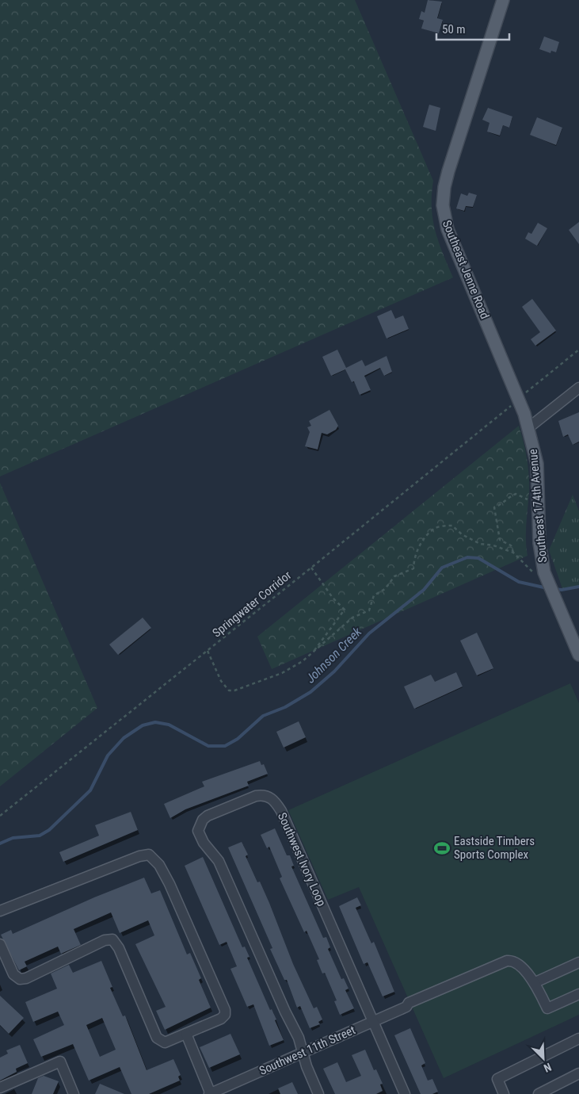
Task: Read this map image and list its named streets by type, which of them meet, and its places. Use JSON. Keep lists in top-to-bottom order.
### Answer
{
  "streets": {
    "main road": ["Southeast Jenne Road", "Southeast 174th Avenue"],
    "street": ["Southwest Ivory Loop", "Southwest 11th Street"],
    "path": ["Springwater Corridor"]
  },
  "crossings": [
    ["Southeast Jenne Road", "Southeast 174th Avenue"],
    ["Southeast Jenne Road", "Springwater Corridor"],
    ["Southeast 174th Avenue", "Springwater Corridor"],
    ["Southwest Ivory Loop", "Southwest 11th Street"]
  ],
  "water": ["Johnson Creek"],
  "places": {
    "sports": ["Eastside Timbers Sports Complex"]
  },
  "scale_bar": "50 m",
  "north": "bottom right"
}
